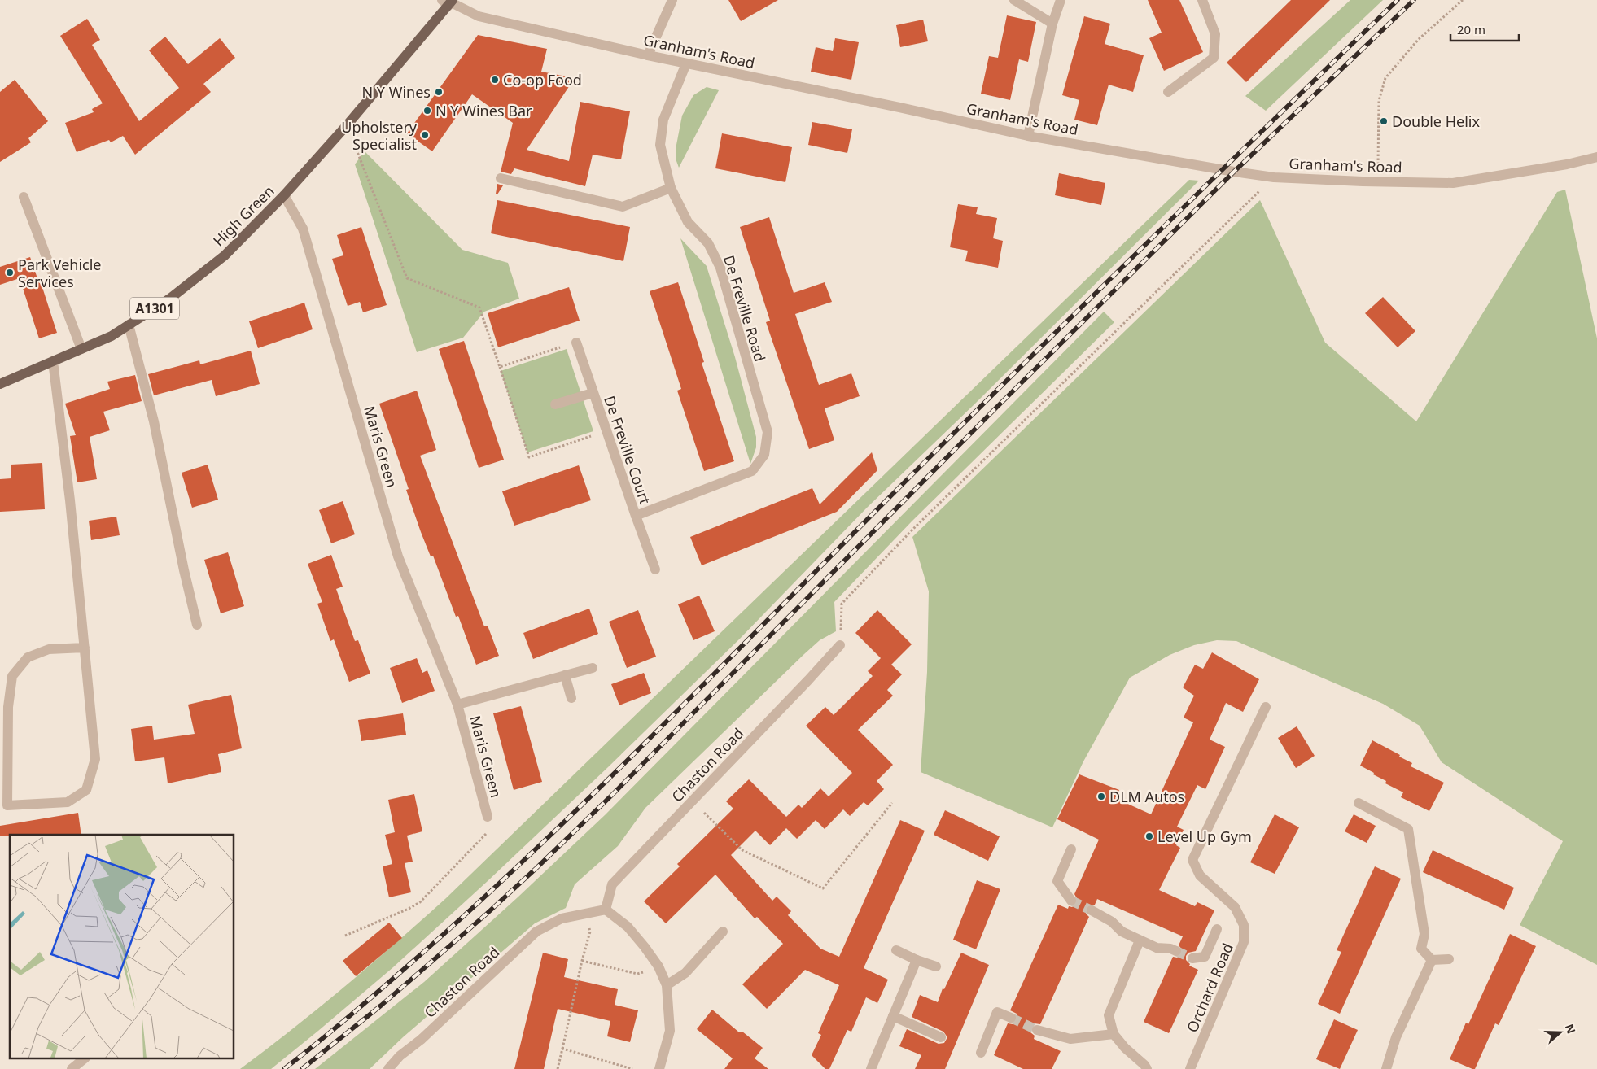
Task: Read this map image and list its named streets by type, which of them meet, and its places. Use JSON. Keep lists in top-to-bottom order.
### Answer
{
  "streets": {
    "main road": ["High Green", "A1301"],
    "street": [
      "Granham's Road",
      "De Freville Road",
      "Maris Green",
      "De Freville Court",
      "Chaston Road",
      "Orchard Road"
    ]
  },
  "crossings": [
    ["Granham's Road", "High Green"],
    ["Granham's Road", "De Freville Road"],
    ["High Green", "Maris Green"],
    ["De Freville Road", "De Freville Court"]
  ],
  "places": [
    "Co-op Food",
    "N Y Wines",
    "N Y Wines Bar",
    "Double Helix",
    "Upholstery Specialist",
    "Park Vehicle Services",
    "DLM Autos",
    "Level Up Gym"
  ],
  "scale_bar": "20 m",
  "north": "right"
}
